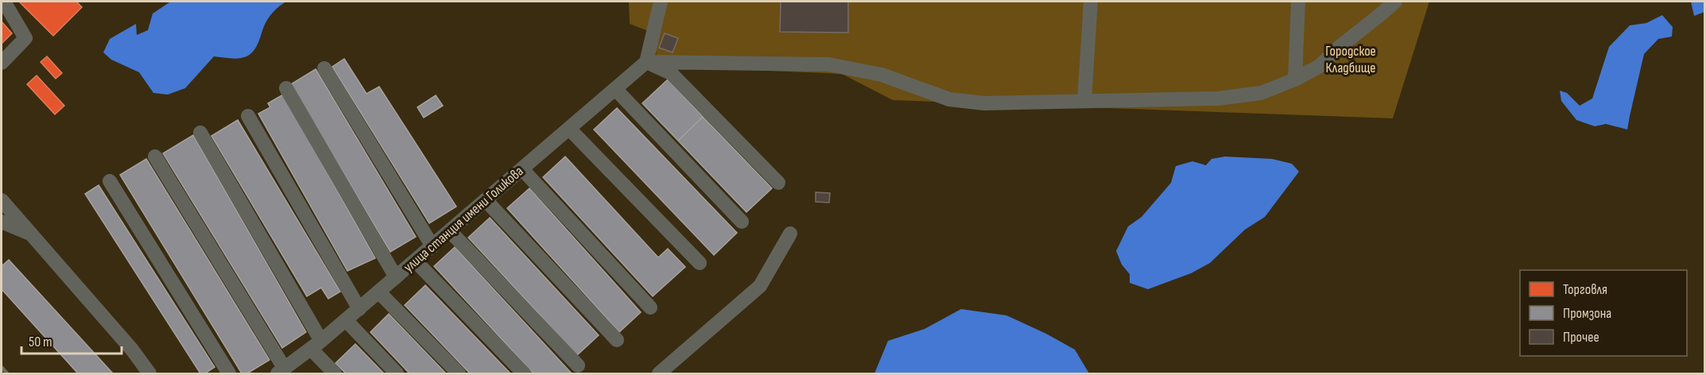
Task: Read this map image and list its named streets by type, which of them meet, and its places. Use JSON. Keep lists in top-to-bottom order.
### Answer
{
  "streets": {
    "street": ["улица станция имени Голикова"]
  },
  "parks": ["Городское Кладбище"],
  "legend": ["Торговля", "Промзона", "Прочее"],
  "scale_bar": "50 m"
}
